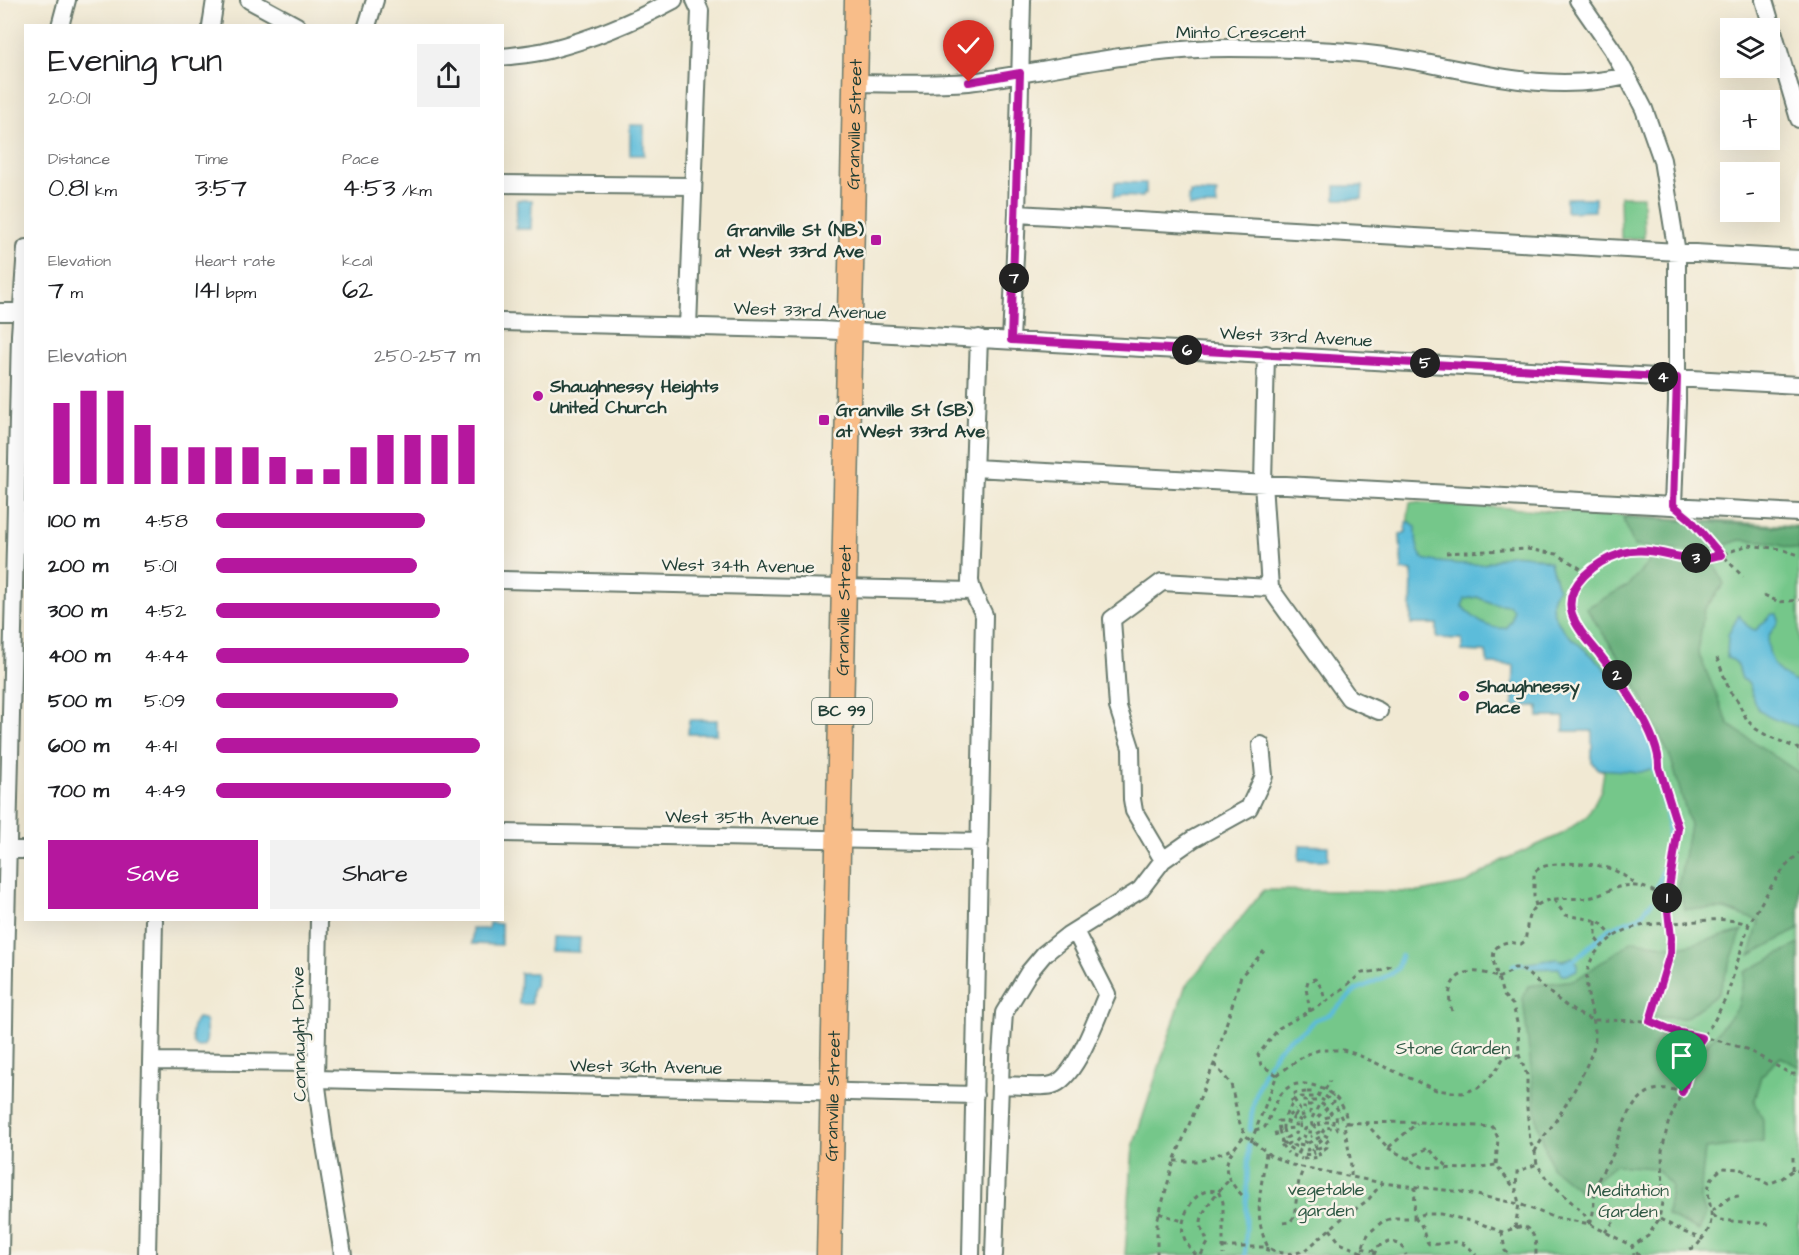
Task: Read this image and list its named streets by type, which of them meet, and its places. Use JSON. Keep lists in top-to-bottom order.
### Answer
{
  "streets": {
    "highway": ["Granville Street", "BC 99"],
    "street": [
      "Minto Crescent",
      "West 33rd Avenue",
      "West 34th Avenue",
      "West 35th Avenue",
      "Connaught Drive",
      "West 36th Avenue"
    ]
  },
  "crossings": [
    ["Minto Crescent", "Granville Street"],
    ["Granville Street", "West 33rd Avenue"],
    ["Granville Street", "West 34th Avenue"],
    ["Granville Street", "West 35th Avenue"],
    ["Granville Street", "West 36th Avenue"],
    ["Connaught Drive", "West 36th Avenue"]
  ],
  "parks": ["Stone Garden", "vegetable garden", "Meditation Garden"],
  "places": {
    "transit": ["Granville St (NB) at West 33rd Ave", "Granville St (SB) at West 33rd Ave"],
    "other": ["Shaughnessy Heights United Church", "Shaughnessy Place"]
  },
  "page": {
    "map_buttons": ["+", "−"],
    "heading": ["Evening run", "20:01"],
    "stats": [
      ["Distance", "0.81 km"],
      ["Time", "3:57"],
      ["Pace", "4:53 /km"],
      ["Elevation", "7 m"],
      ["Heart rate", "141 bpm"],
      ["kcal", "62"]
    ],
    "pins": [
      "7",
      "6",
      "5",
      "4",
      "3",
      "2",
      "1"
    ],
    "chart": ["Elevation", "250–257 m"],
    "list": [
      {
        "name": "100 m",
        "note": "4:58"
      },
      {
        "name": "200 m",
        "note": "5:01"
      },
      {
        "name": "300 m",
        "note": "4:52"
      },
      {
        "name": "400 m",
        "note": "4:44"
      },
      {
        "name": "500 m",
        "note": "5:09"
      },
      {
        "name": "600 m",
        "note": "4:41"
      },
      {
        "name": "700 m",
        "note": "4:49"
      }
    ],
    "buttons": ["Save", "Share"]
  }
}
